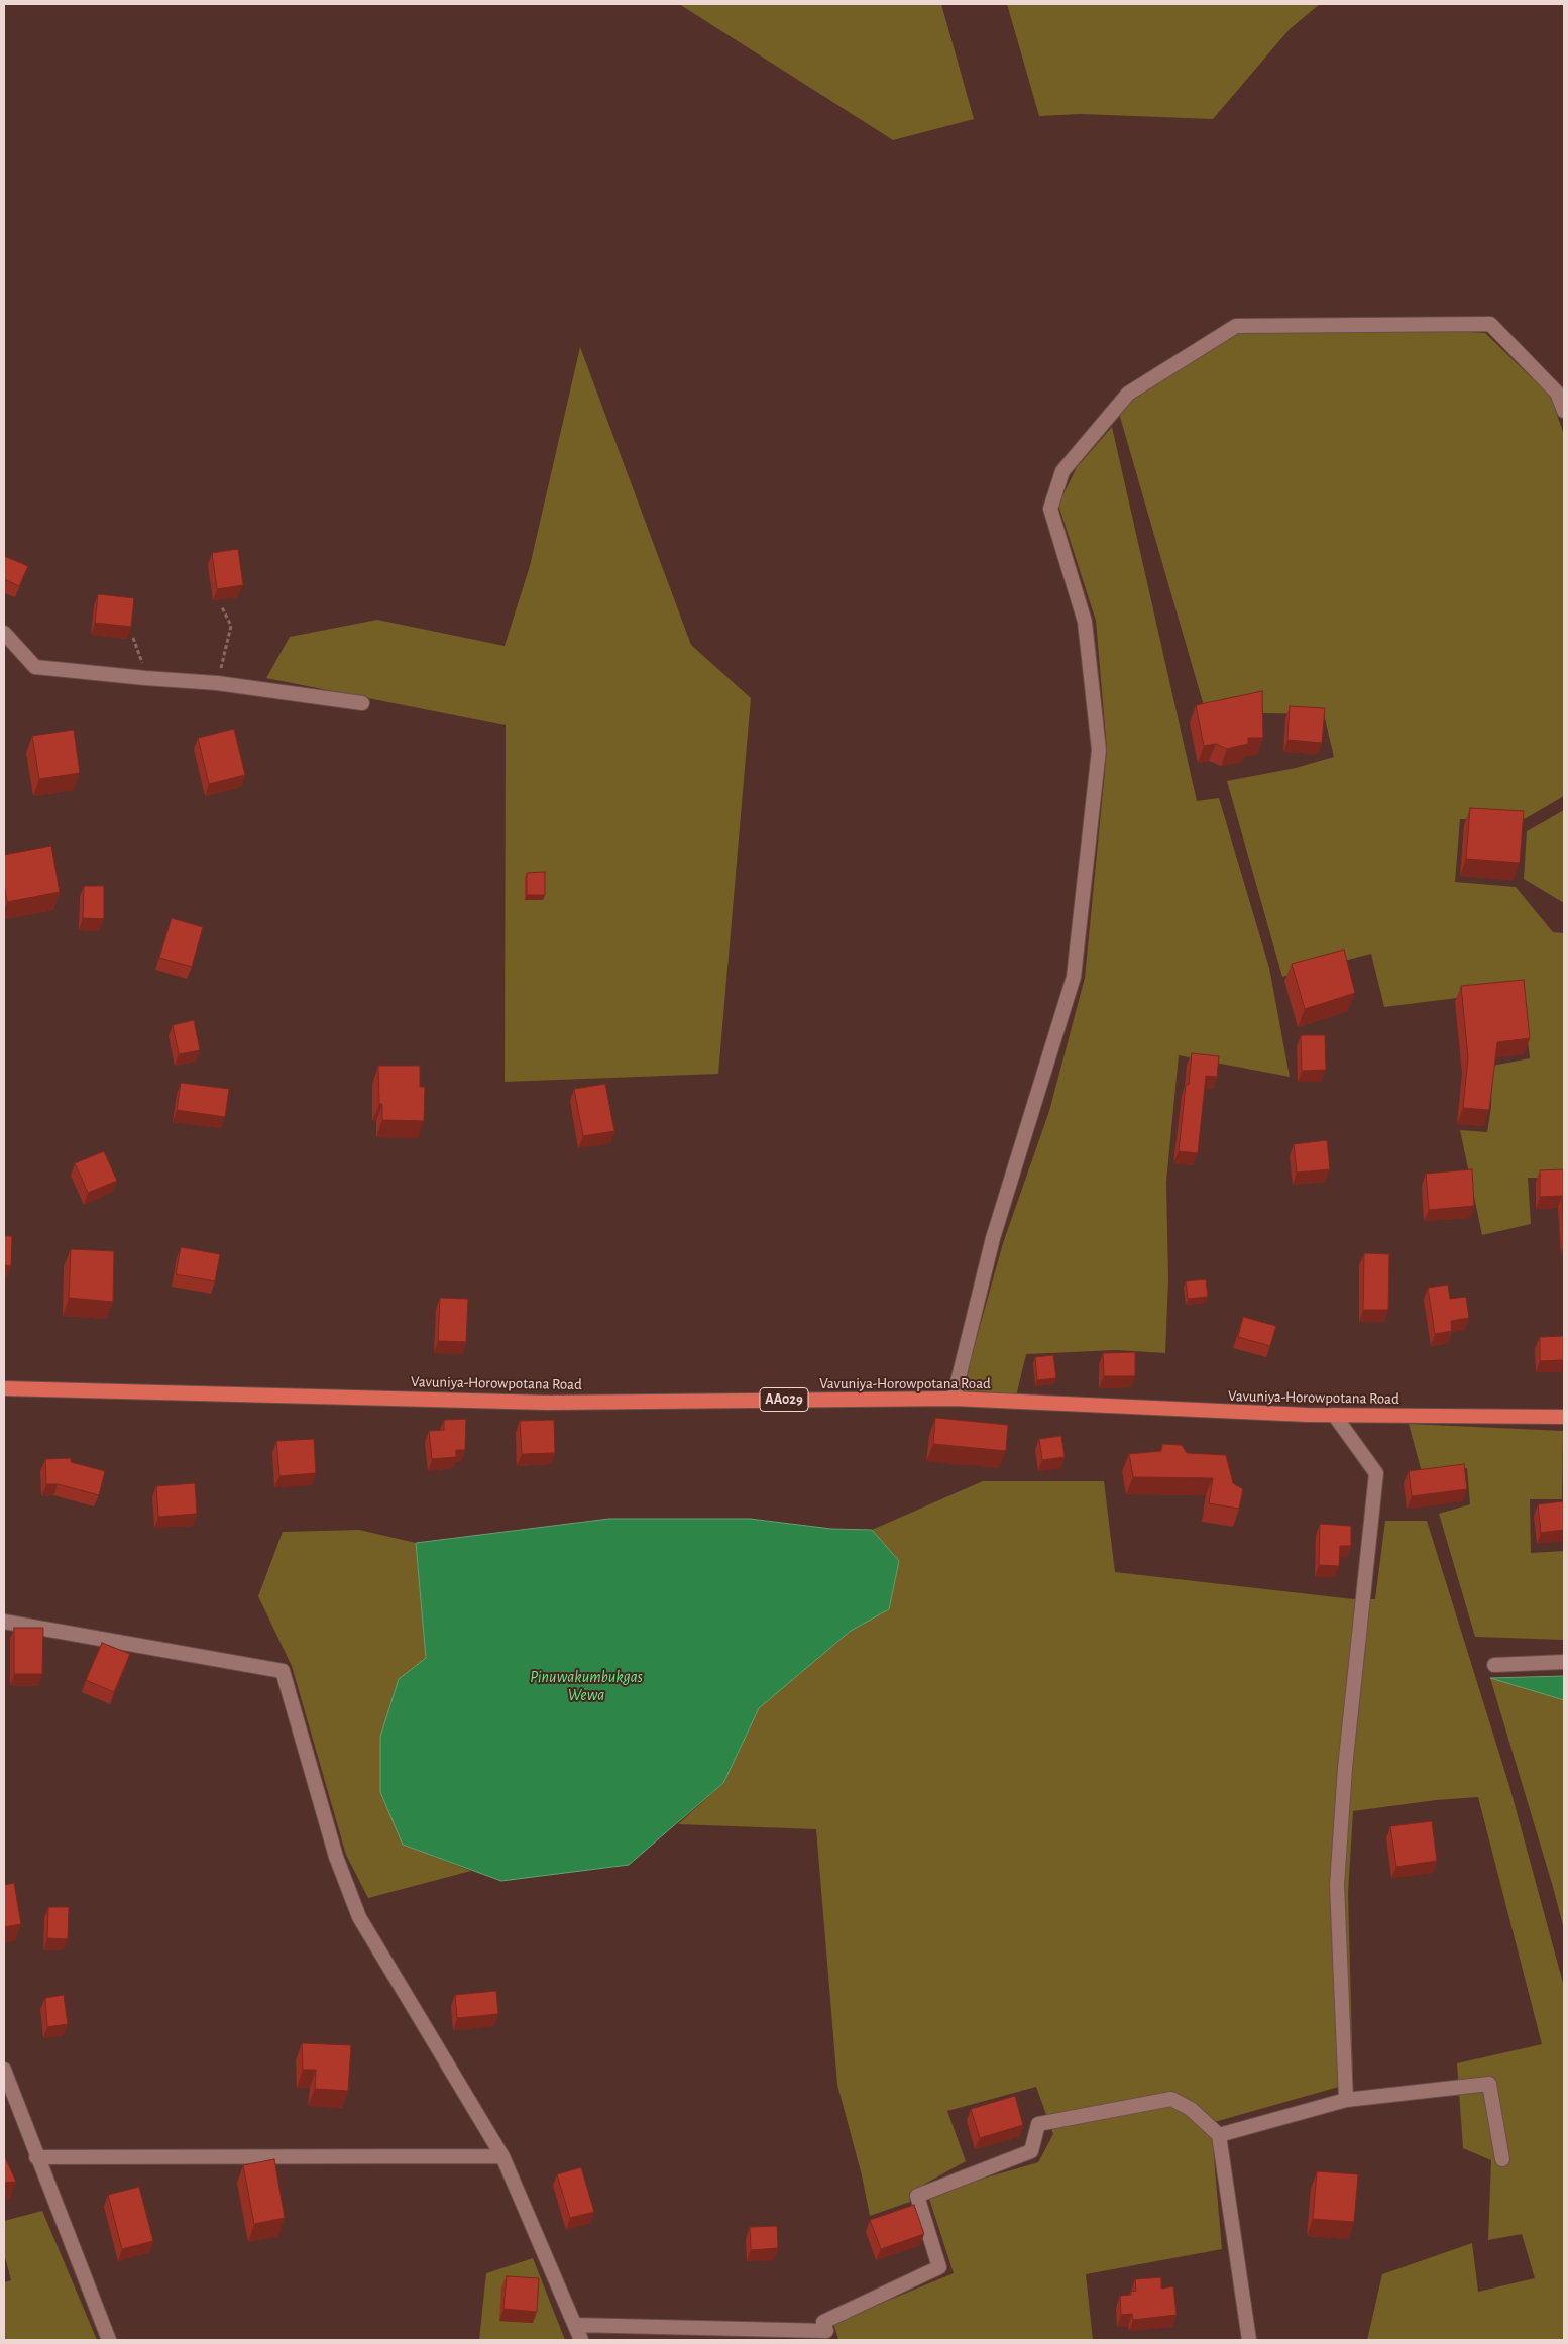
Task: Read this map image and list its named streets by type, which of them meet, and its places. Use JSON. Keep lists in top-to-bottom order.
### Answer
{
  "streets": {
    "highway": ["Vavuniya-Horowpotana Road", "AA029"]
  },
  "water": ["Pinuwakumbukgas Wewa"]
}
